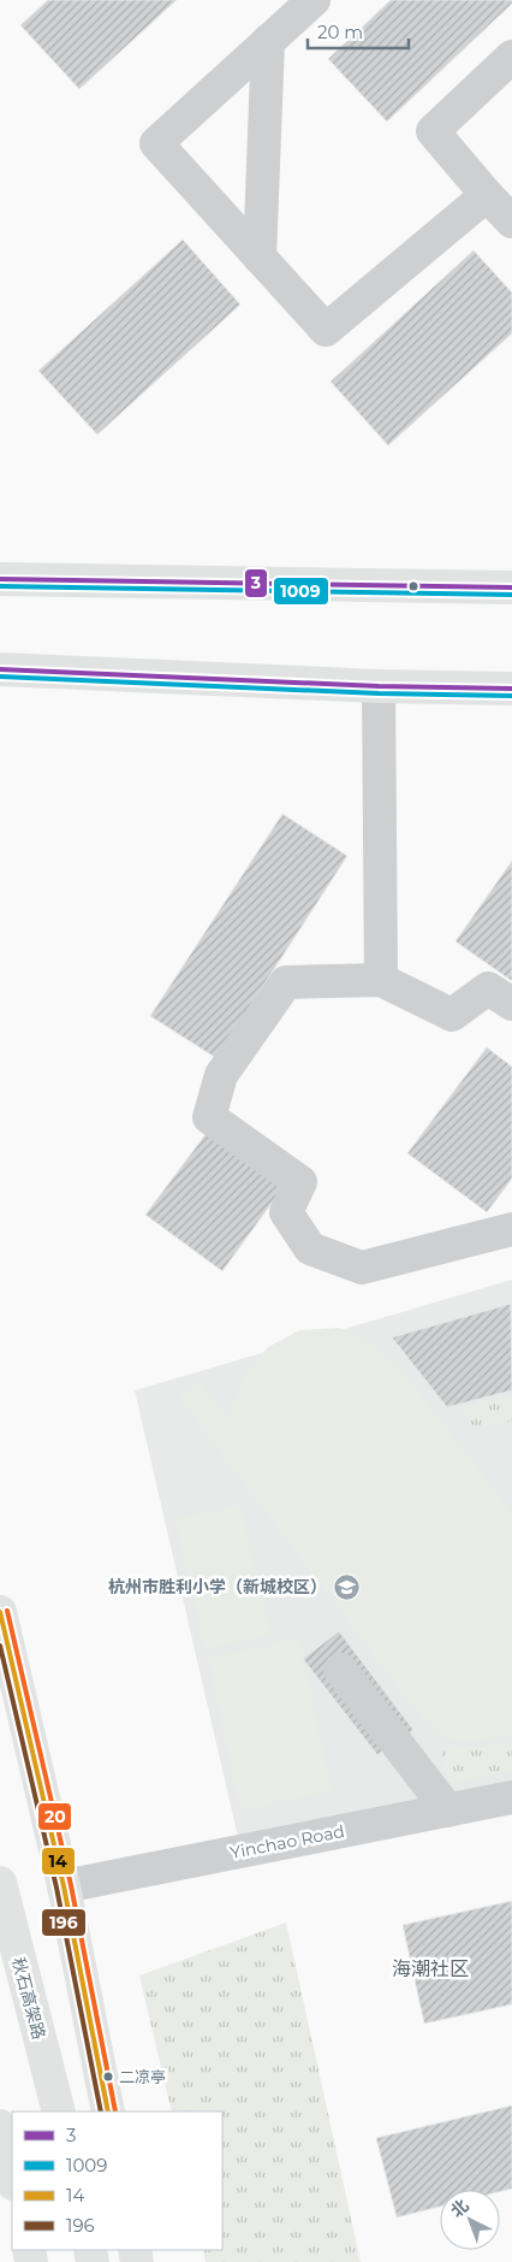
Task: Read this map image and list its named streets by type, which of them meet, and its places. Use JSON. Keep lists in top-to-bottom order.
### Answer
{
  "streets": {
    "main road": ["秋石高架路"],
    "street": ["Yinchao Road"]
  },
  "districts": ["海潮社区"],
  "places": {
    "school or university": ["杭州市胜利小学（新城校区）"],
    "other": ["二凉亭"]
  },
  "lines": [
    "transit line 3",
    "transit line 1009",
    "transit line 20",
    "transit line 14",
    "transit line 196"
  ],
  "legend": [
    "3",
    "1009",
    "14",
    "196"
  ],
  "scale_bar": "20 m",
  "north": "top left"
}
